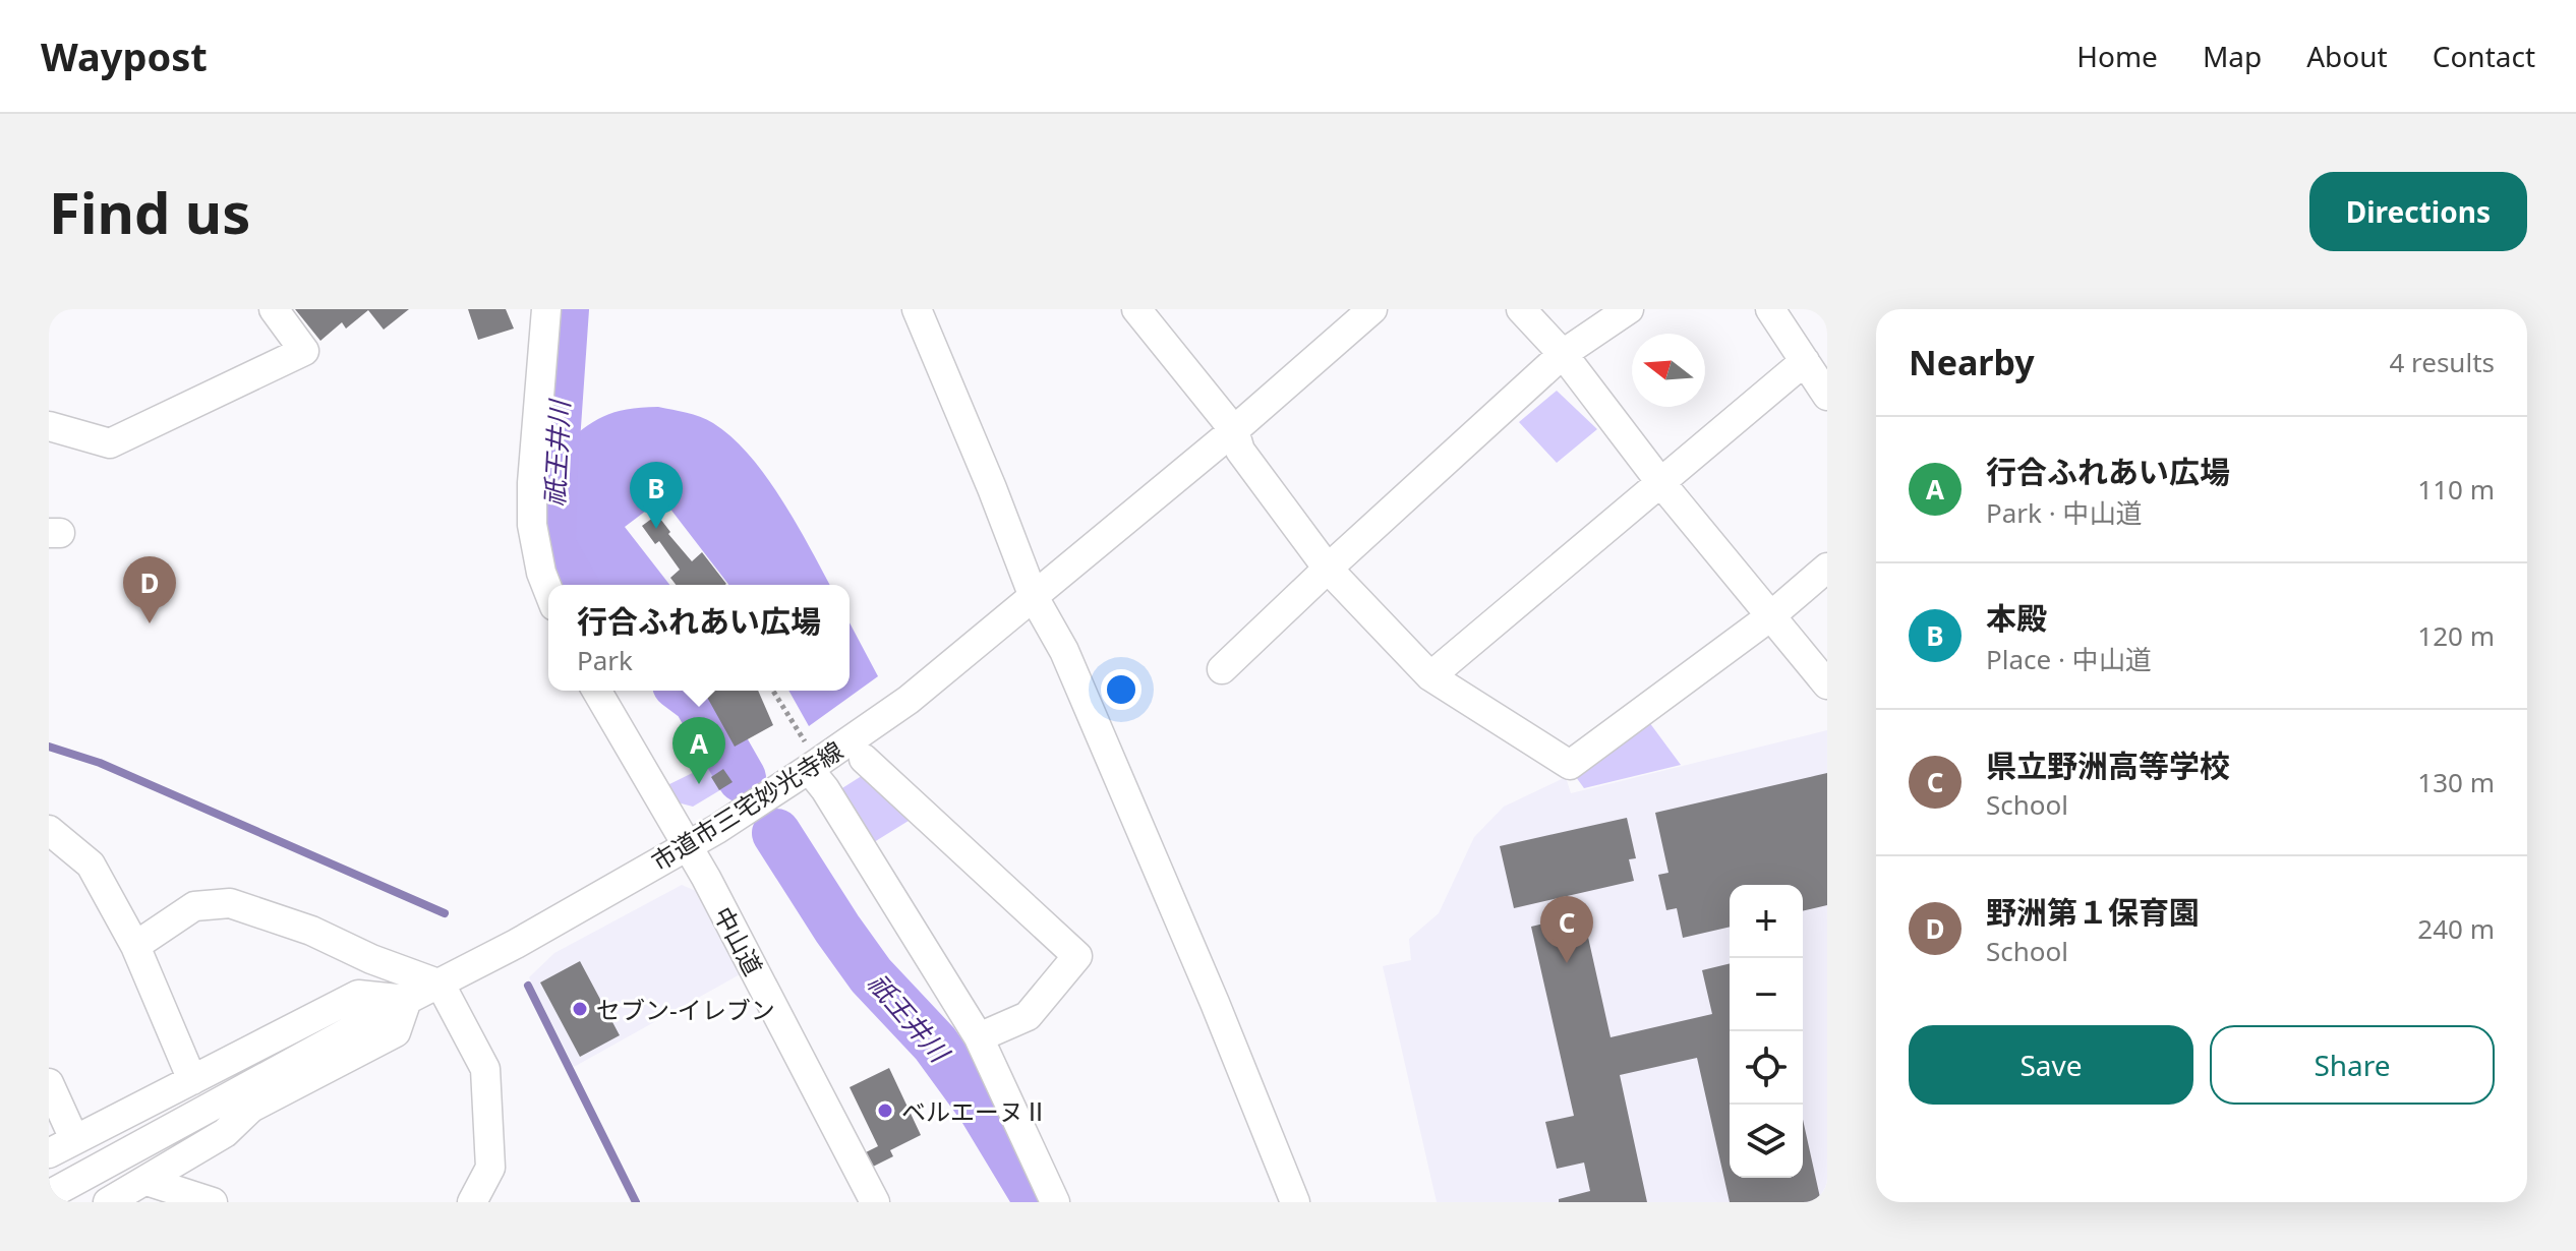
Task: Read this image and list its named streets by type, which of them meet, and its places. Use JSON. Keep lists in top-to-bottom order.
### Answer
{
  "streets": {
    "street": ["市道市三宅妙光寺線", "中山道"]
  },
  "crossings": [
    ["市道市三宅妙光寺線", "中山道"]
  ],
  "water": ["祇王井川"],
  "places": ["セブン-イレブン", "ベルエーヌⅡ"],
  "north": "left",
  "page": {
    "header": "Waypost",
    "nav": [
      "Home",
      "Map",
      "About",
      "Contact"
    ],
    "buttons": [
      "Directions",
      ["Save", "Share"]
    ],
    "title": "Find us",
    "heading": ["Nearby", "4 results"],
    "list": [
      {
        "mark": "A",
        "name": "行合ふれあい広場",
        "note": "Park · 中山道",
        "value": "110 m"
      },
      {
        "mark": "B",
        "name": "本殿",
        "note": "Place · 中山道",
        "value": "120 m"
      },
      {
        "mark": "C",
        "name": "県立野洲高等学校",
        "note": "School",
        "value": "130 m"
      },
      {
        "mark": "D",
        "name": "野洲第１保育園",
        "note": "School",
        "value": "240 m"
      }
    ],
    "pins": [
      "B",
      "D",
      "A",
      "C"
    ],
    "popup": ["行合ふれあい広場", "Park"],
    "map_buttons": ["+", "−"]
  }
}
